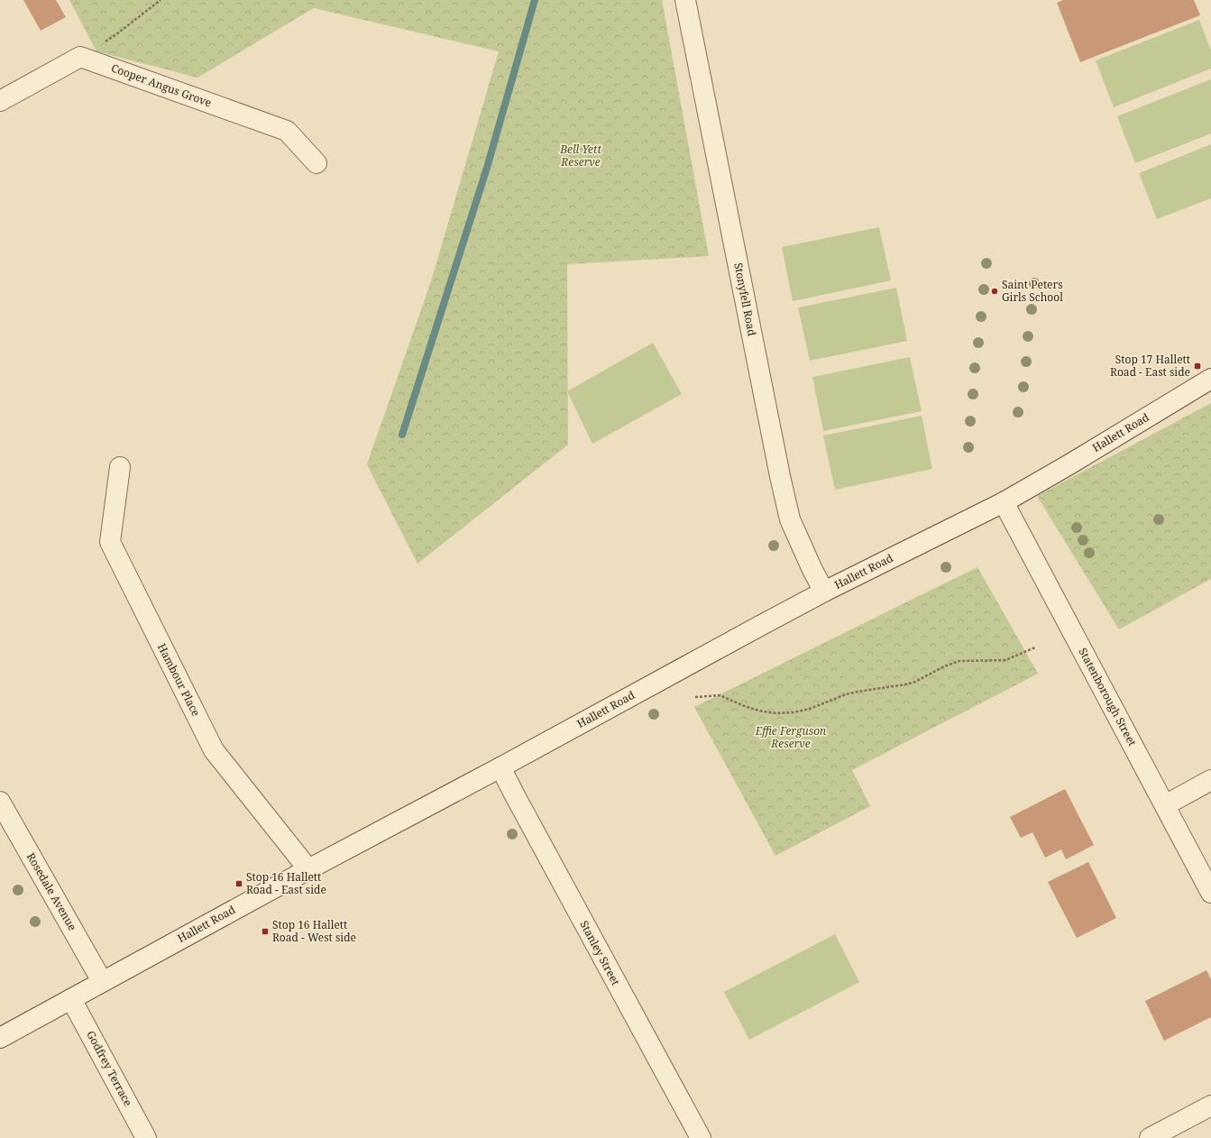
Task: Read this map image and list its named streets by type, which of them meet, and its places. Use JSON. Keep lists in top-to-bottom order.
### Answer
{
  "streets": {
    "street": [
      "Cooper Angus Grove",
      "Stonyfell Road",
      "Hallett Road",
      "Hambour Place",
      "Statenborough Street",
      "Rosedale Avenue",
      "Stanley Street",
      "Godfrey Terrace"
    ]
  },
  "crossings": [
    ["Stonyfell Road", "Hallett Road"],
    ["Hallett Road", "Hambour Place"],
    ["Hallett Road", "Statenborough Street"],
    ["Hallett Road", "Rosedale Avenue"],
    ["Hallett Road", "Stanley Street"],
    ["Hallett Road", "Godfrey Terrace"]
  ],
  "parks": ["Bell Yett Reserve", "Effie Ferguson Reserve"],
  "places": {
    "other": ["Saint Peters Girls School"],
    "transit": ["Stop 17 Hallett Road - East side", "Stop 16 Hallett Road - East side", "Stop 16 Hallett Road - West side"]
  }
}
